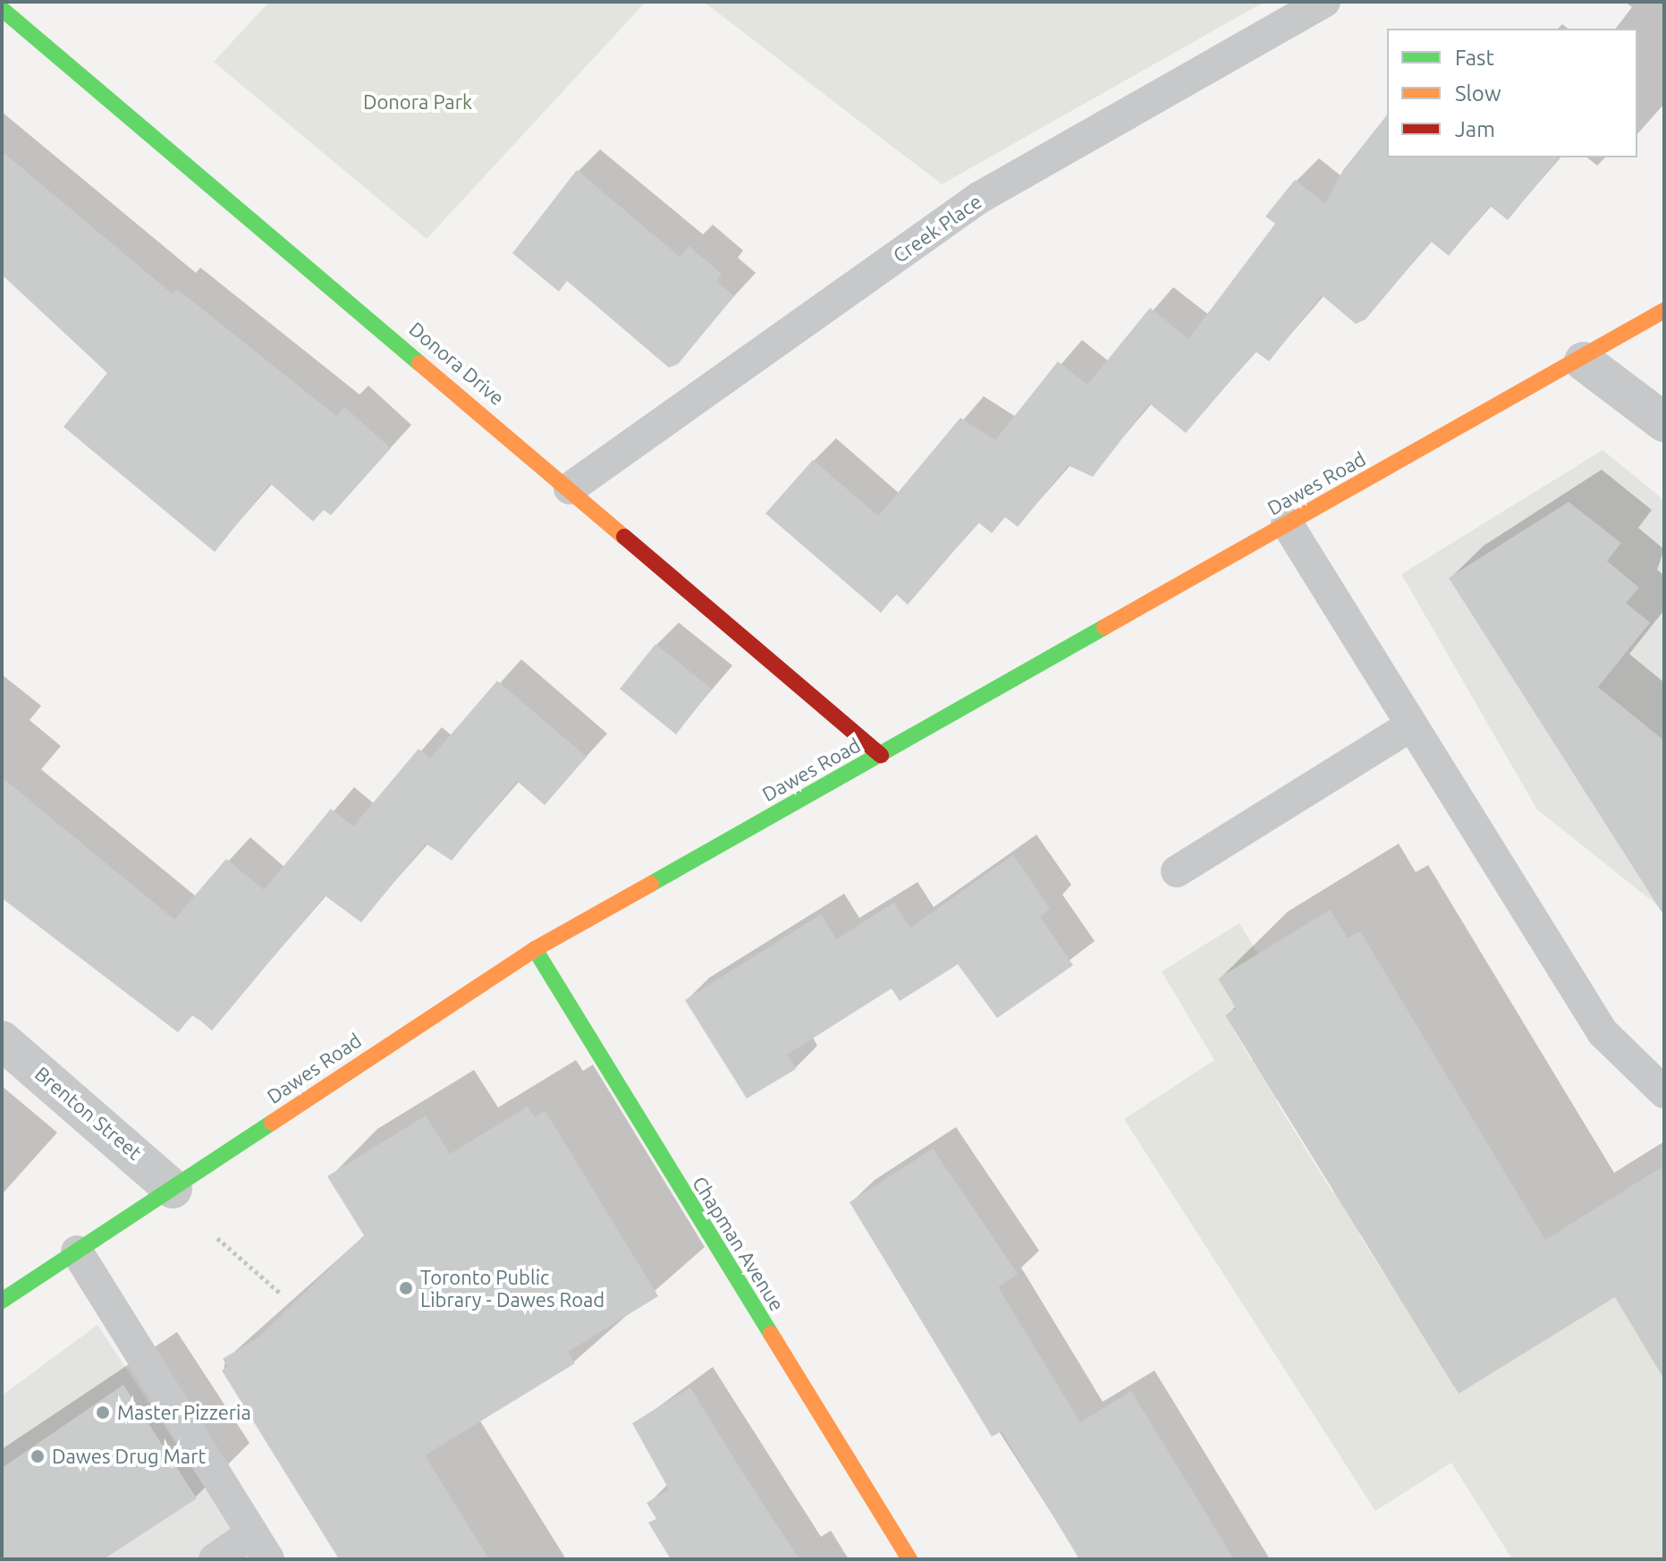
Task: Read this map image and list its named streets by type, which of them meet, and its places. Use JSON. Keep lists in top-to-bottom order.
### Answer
{
  "streets": {
    "street": [
      "Donora Drive",
      "Dawes Road",
      "Brenton Street",
      "Chapman Avenue"
    ],
    "lane": ["Creek Place"]
  },
  "crossings": [
    ["Creek Place", "Donora Drive"],
    ["Donora Drive", "Dawes Road"],
    ["Dawes Road", "Brenton Street"],
    ["Dawes Road", "Chapman Avenue"]
  ],
  "parks": ["Donora Park"],
  "places": ["Toronto Public Library - Dawes Road", "Master Pizzeria", "Dawes Drug Mart"],
  "legend": ["Fast", "Slow", "Jam"]
}
